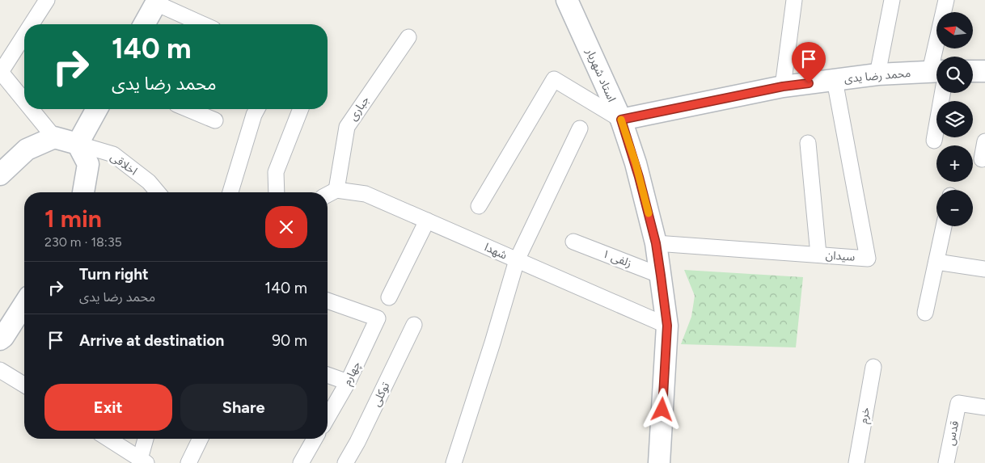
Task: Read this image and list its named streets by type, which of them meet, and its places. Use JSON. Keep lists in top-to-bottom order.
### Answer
{
  "streets": {
    "main road": ["استاد شهریار", "محمد رضا یدی"],
    "street": [
      "جباری",
      "اخلاقی",
      "شهدا",
      "سیدان",
      "زلفی ۱",
      "چهارم",
      "توکلی",
      "خرم",
      "قدس"
    ]
  },
  "crossings": [
    ["استاد شهریار", "محمد رضا یدی"],
    ["استاد شهریار", "شهدا"],
    ["استاد شهریار", "سیدان"],
    ["استاد شهریار", "زلفی ۱"],
    ["محمد رضا یدی", "سیدان"],
    ["جباری", "شهدا"]
  ],
  "north": "left",
  "page": {
    "map_buttons": ["+", "−"],
    "turn": ["140 m", "محمد رضا یدی"],
    "heading": ["1 min", "230 m · 18:35"],
    "list": [
      {
        "name": "Turn right",
        "note": "محمد رضا یدی",
        "value": "140 m"
      },
      {
        "name": "Arrive at destination",
        "value": "90 m"
      }
    ],
    "buttons": ["Exit", "Share"]
  }
}
